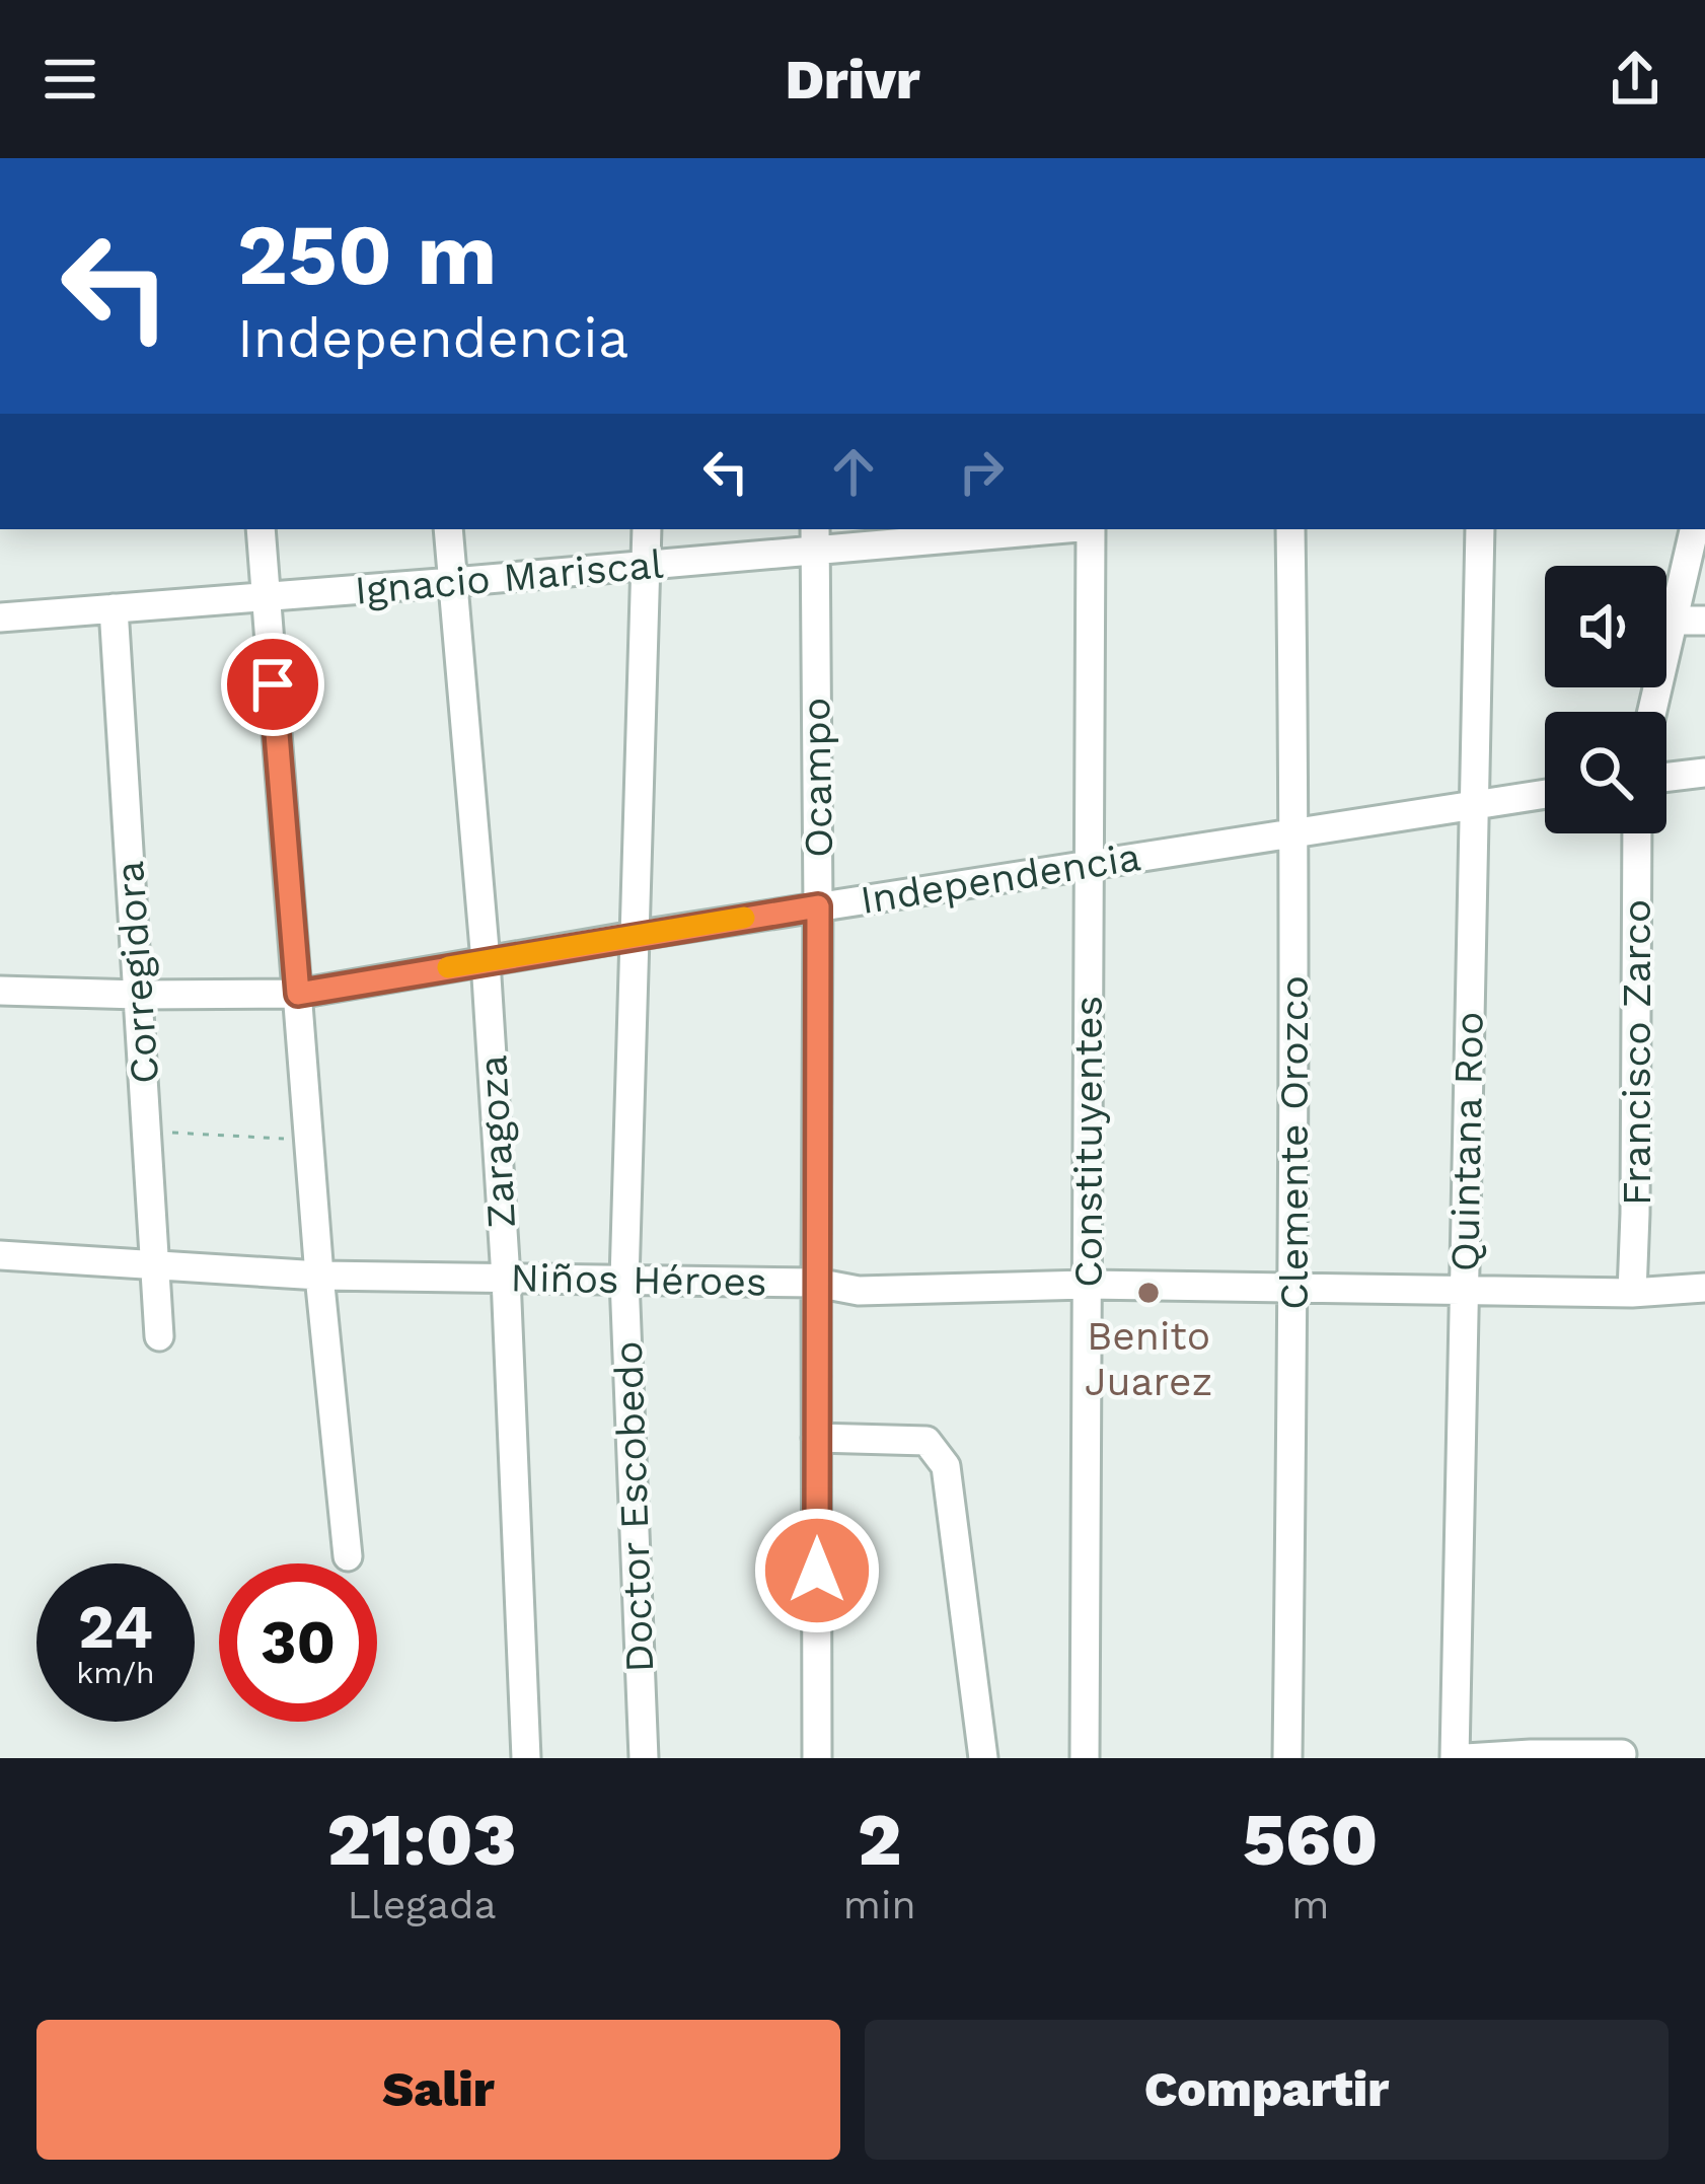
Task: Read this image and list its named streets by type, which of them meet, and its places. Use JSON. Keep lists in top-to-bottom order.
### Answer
{
  "streets": {
    "street": [
      "Ignacio Mariscal",
      "Ocampo",
      "Independencia",
      "Corregidora",
      "Francisco Zarco",
      "Zaragoza",
      "Constituyentes",
      "Quintana Roo",
      "Clemente Orozco",
      "Niños Héroes",
      "Doctor Escobedo"
    ]
  },
  "crossings": [
    ["Ignacio Mariscal", "Ocampo"],
    ["Ignacio Mariscal", "Corregidora"],
    ["Ignacio Mariscal", "Zaragoza"],
    ["Ignacio Mariscal", "Doctor Escobedo"],
    ["Ocampo", "Independencia"],
    ["Ocampo", "Niños Héroes"],
    ["Independencia", "Corregidora"],
    ["Independencia", "Zaragoza"],
    ["Independencia", "Constituyentes"],
    ["Independencia", "Quintana Roo"],
    ["Independencia", "Clemente Orozco"],
    ["Independencia", "Doctor Escobedo"],
    ["Corregidora", "Niños Héroes"],
    ["Francisco Zarco", "Niños Héroes"],
    ["Zaragoza", "Niños Héroes"],
    ["Constituyentes", "Niños Héroes"],
    ["Quintana Roo", "Niños Héroes"],
    ["Clemente Orozco", "Niños Héroes"],
    ["Niños Héroes", "Doctor Escobedo"]
  ],
  "places": ["Benito Juarez"],
  "page": {
    "header": "Drivr",
    "turn": ["250 m", "Independencia"],
    "speed": "24 km/h",
    "limit": "30",
    "eta": [
      "21:03",
      "Llegada",
      "2",
      "min",
      "560",
      "m"
    ],
    "buttons": ["Salir", "Compartir"]
  }
}
